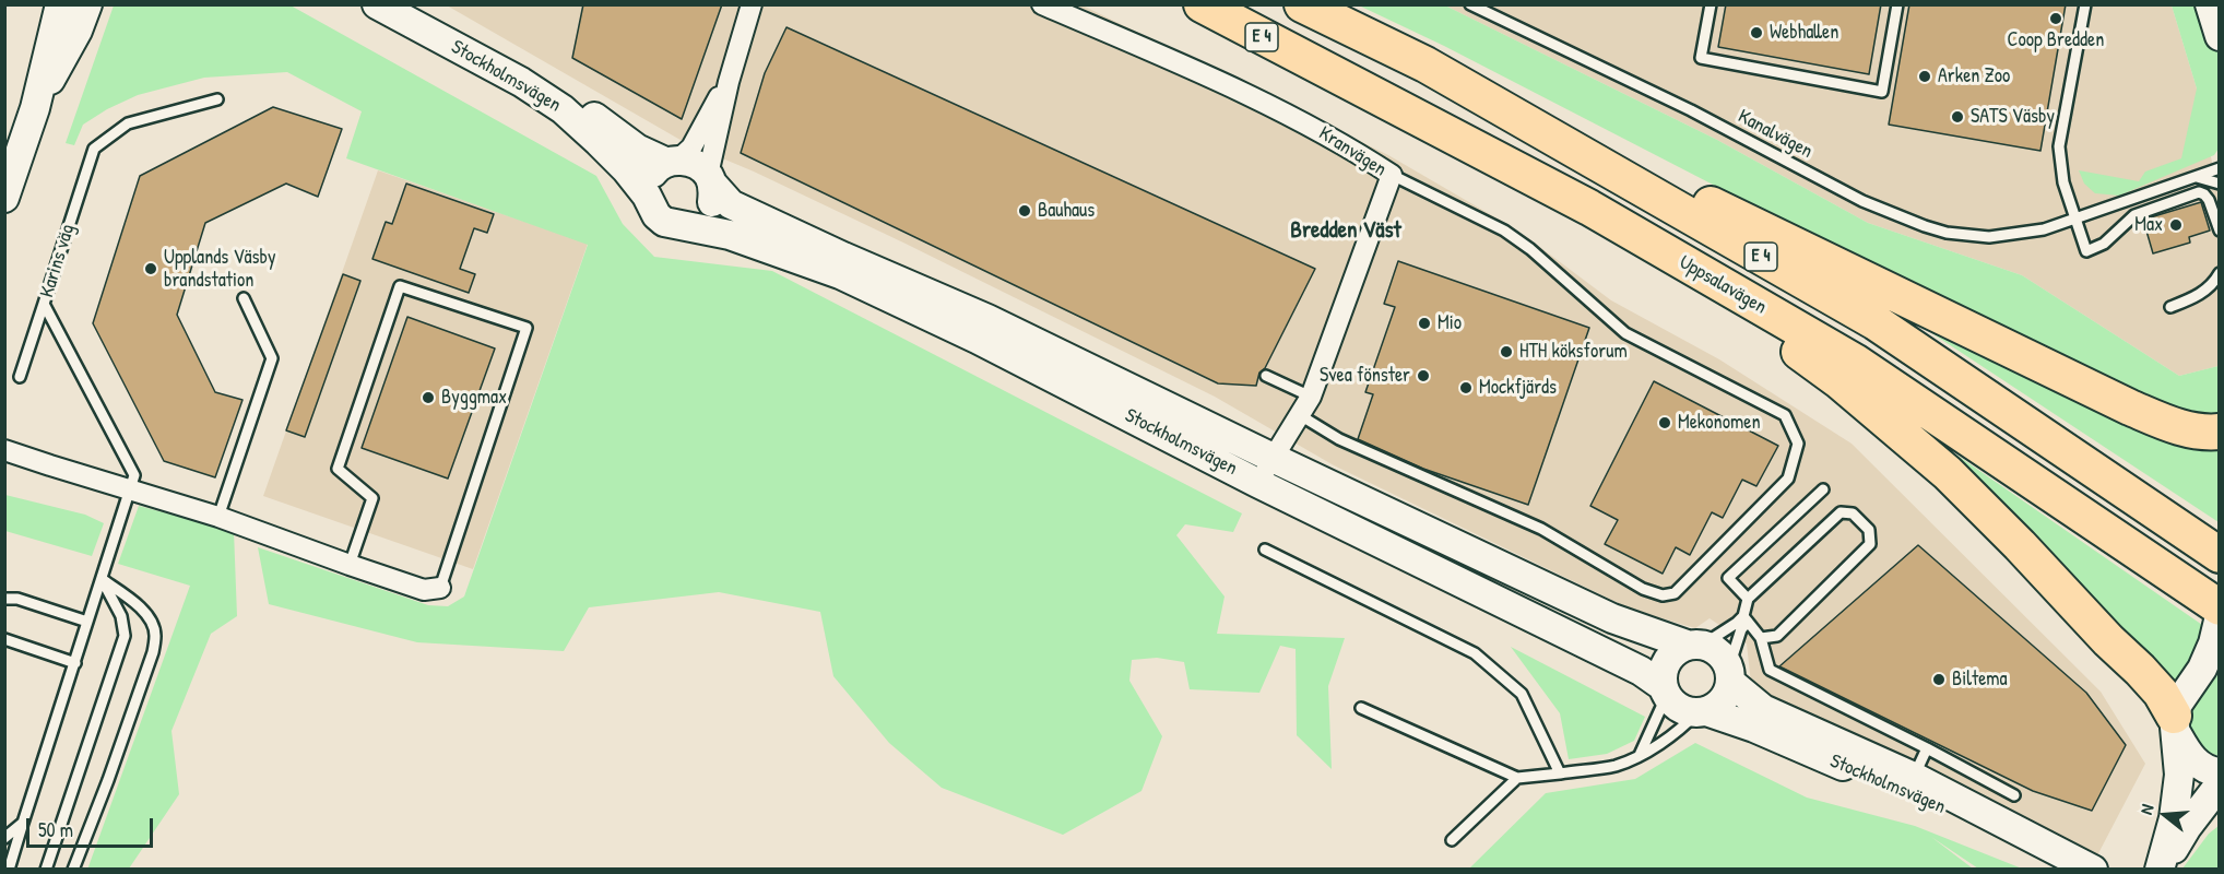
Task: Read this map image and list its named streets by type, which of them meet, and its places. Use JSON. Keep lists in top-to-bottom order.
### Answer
{
  "streets": {
    "highway": ["E 4", "Uppsalavägen"],
    "main road": ["Stockholmsvägen"],
    "street": ["Kranvägen"],
    "lane": ["Kanalvägen", "Karins väg"]
  },
  "crossings": [
    ["Stockholmsvägen", "Kranvägen"]
  ],
  "districts": ["Bredden Väst"],
  "places": [
    "Coop Bredden",
    "Webhallen",
    "Arken Zoo",
    "SATS Väsby",
    "Bauhaus",
    "Max",
    "Upplands Väsby brandstation",
    "Mio",
    "HTH köksforum",
    "Svea fönster",
    "Mockfjärds",
    "Byggmax",
    "Mekonomen",
    "Biltema"
  ],
  "scale_bar": "50 m",
  "north": "left"
}
